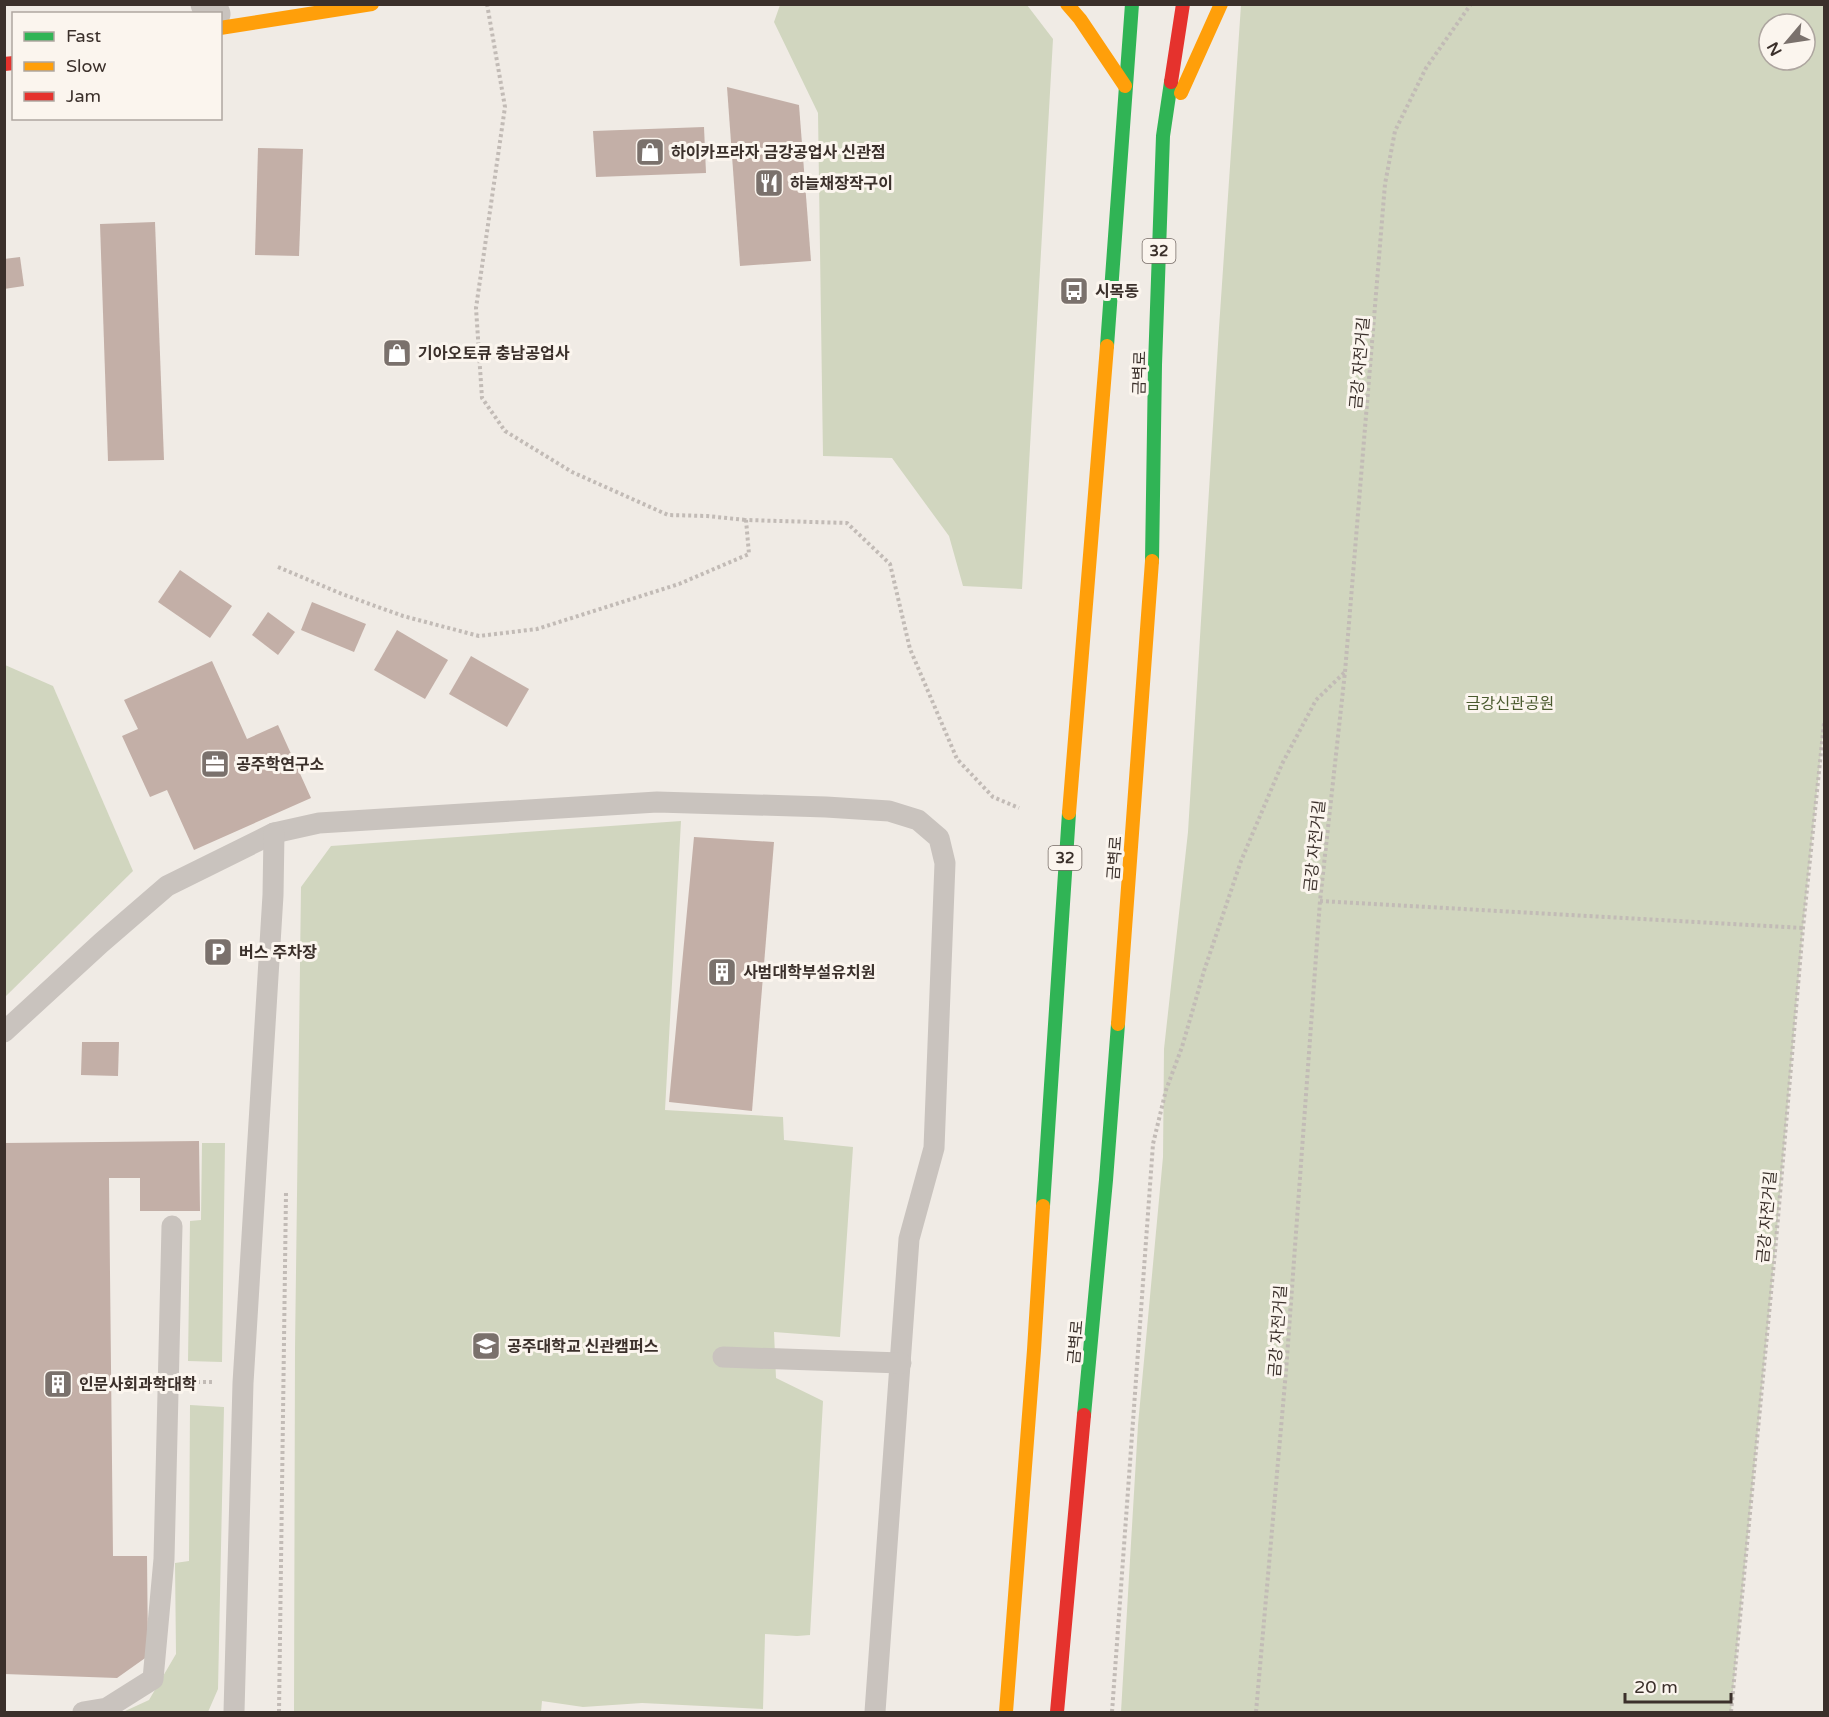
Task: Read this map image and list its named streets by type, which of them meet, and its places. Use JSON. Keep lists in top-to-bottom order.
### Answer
{
  "streets": {
    "main road": ["32", "금벽로"],
    "path": ["금강 자전거길"]
  },
  "parks": ["금강신관공원"],
  "places": {
    "shop": ["하이카프라자 금강공업사 신관점", "기아오토큐 충남공업사"],
    "restaurant": ["하늘채장작구이"],
    "bus stop": ["시목동"],
    "office": ["공주학연구소"],
    "parking": ["버스 주차장"],
    "building": ["사범대학부설유치원", "인문사회과학대학"],
    "school or university": ["공주대학교 신관캠퍼스"]
  },
  "legend": ["Fast", "Slow", "Jam"],
  "scale_bar": "20 m",
  "north": "bottom left"
}
